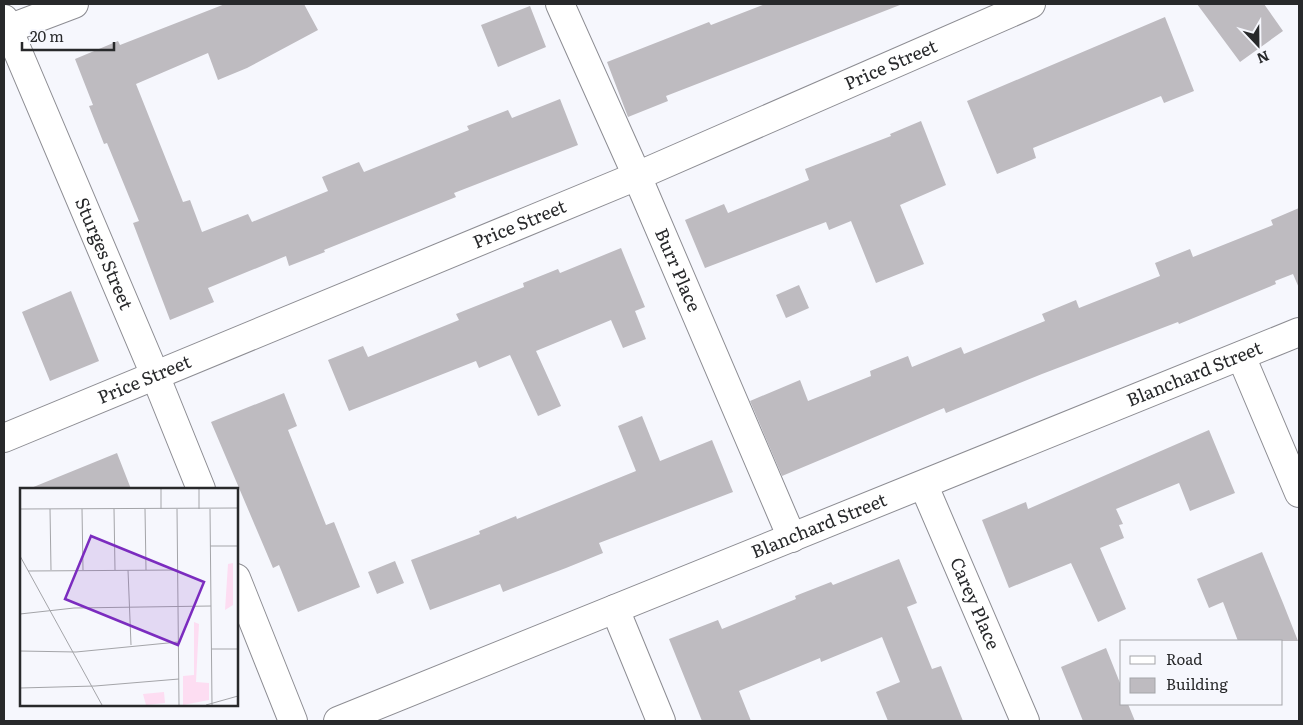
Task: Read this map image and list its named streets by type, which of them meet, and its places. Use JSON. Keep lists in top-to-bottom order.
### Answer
{
  "streets": {
    "street": [
      "Price Street",
      "Sturges Street",
      "Burr Place",
      "Blanchard Street",
      "Carey Place"
    ]
  },
  "crossings": [
    ["Price Street", "Sturges Street"],
    ["Price Street", "Burr Place"],
    ["Burr Place", "Blanchard Street"],
    ["Blanchard Street", "Carey Place"]
  ],
  "legend": ["Road", "Building"],
  "scale_bar": "20 m",
  "north": "bottom"
}
